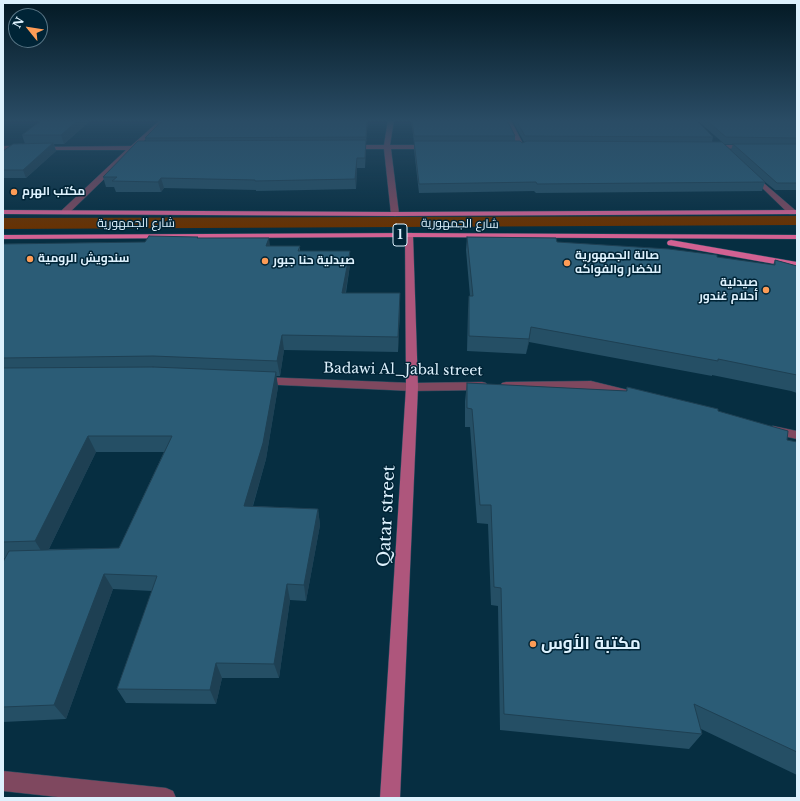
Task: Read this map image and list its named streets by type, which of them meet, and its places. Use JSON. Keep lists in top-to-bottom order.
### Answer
{
  "streets": {
    "main road": ["شارع الجمهورية", "1"],
    "street": ["Badawi Al_Jabal street", "Qatar street"]
  },
  "crossings": [
    ["شارع الجمهورية", "Qatar street"],
    ["Badawi Al_Jabal street", "Qatar street"]
  ],
  "places": [
    "مكتب الهرم",
    "سندويش الرومية",
    "صيدلية حنا جبور",
    "صالة الجمهورية للخضار والفواكه",
    "صيدلية أحلام غندور",
    "مكتبة الأوس"
  ],
  "north": "top left"
}
